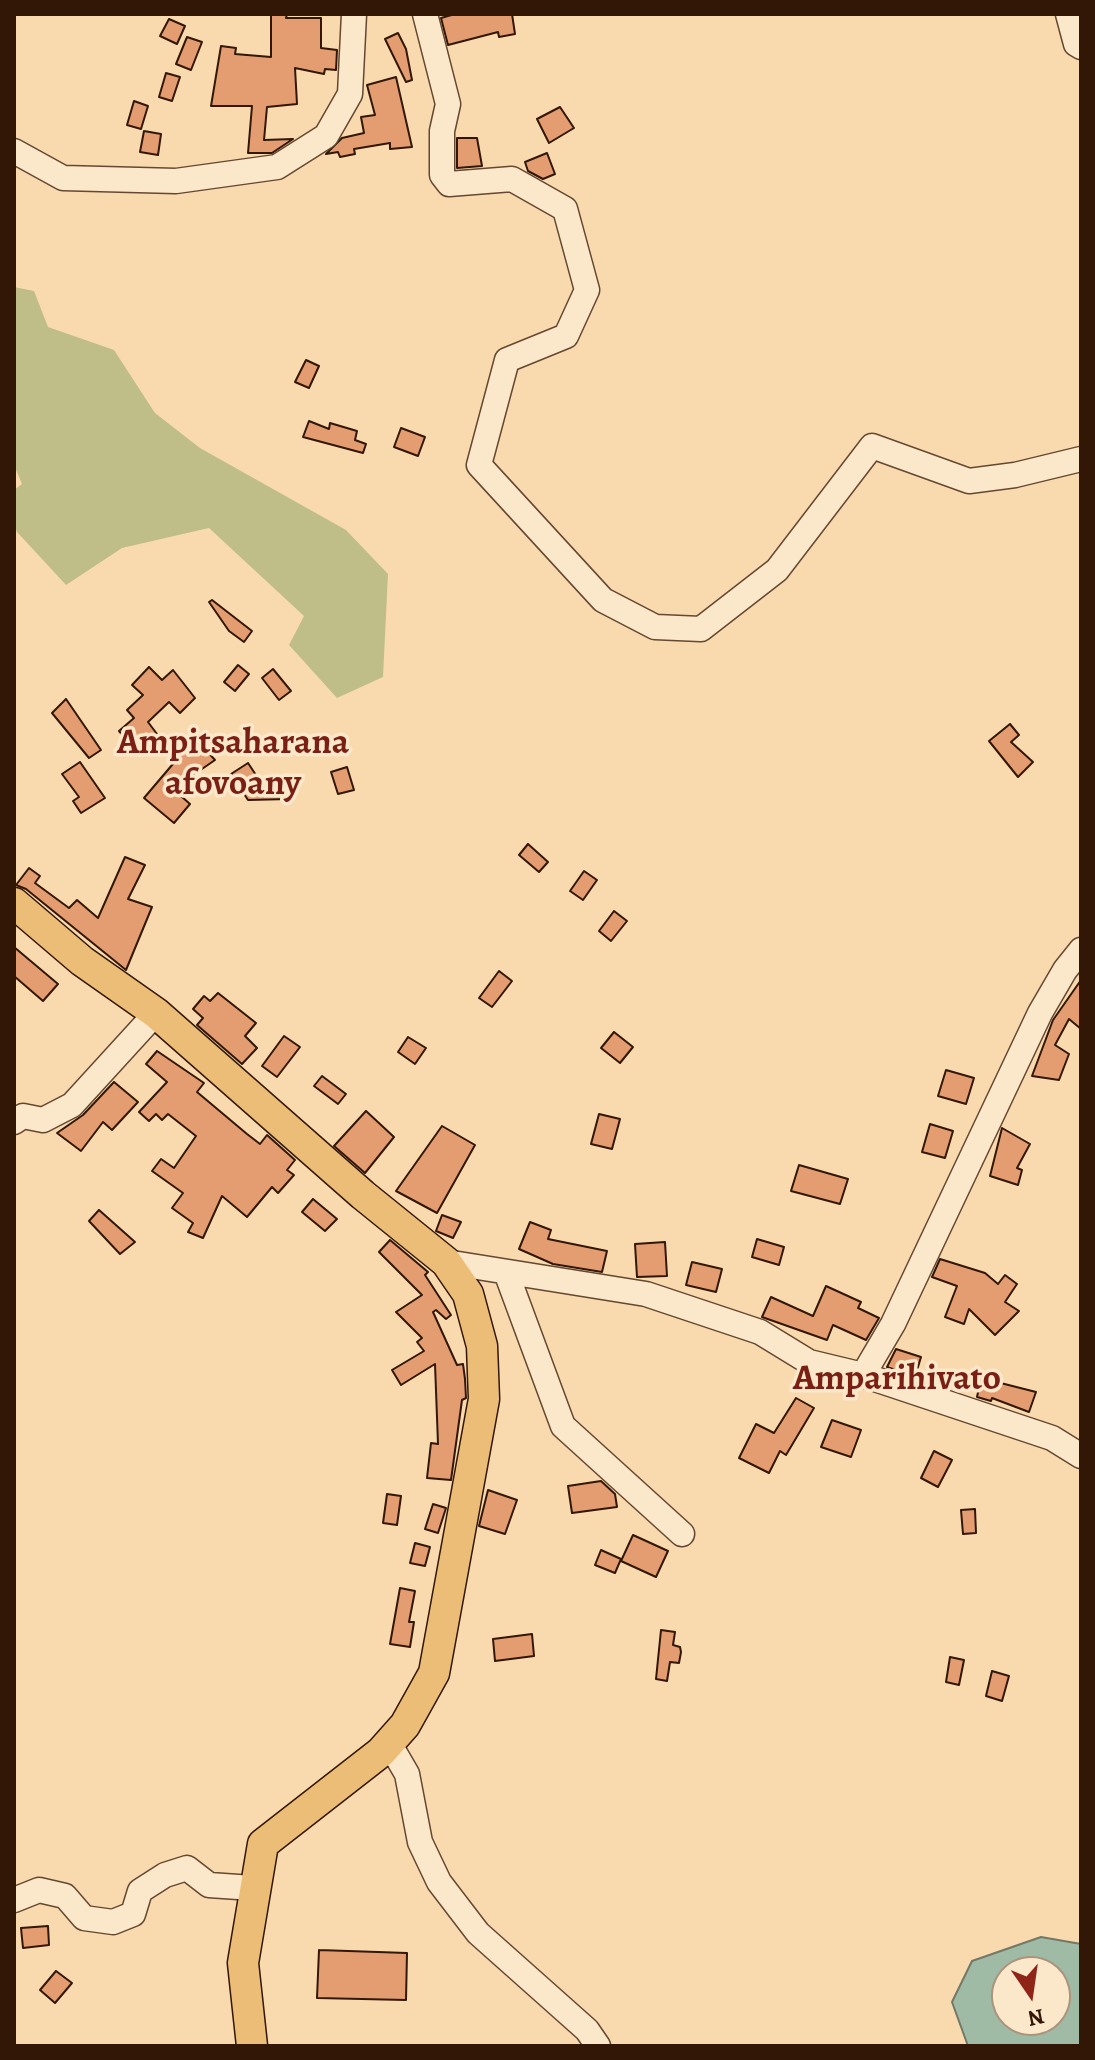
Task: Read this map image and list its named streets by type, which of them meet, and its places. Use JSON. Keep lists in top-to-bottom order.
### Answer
{
  "districts": ["Ampitsaharana afovoany", "Amparihivato"],
  "north": "bottom"
}
